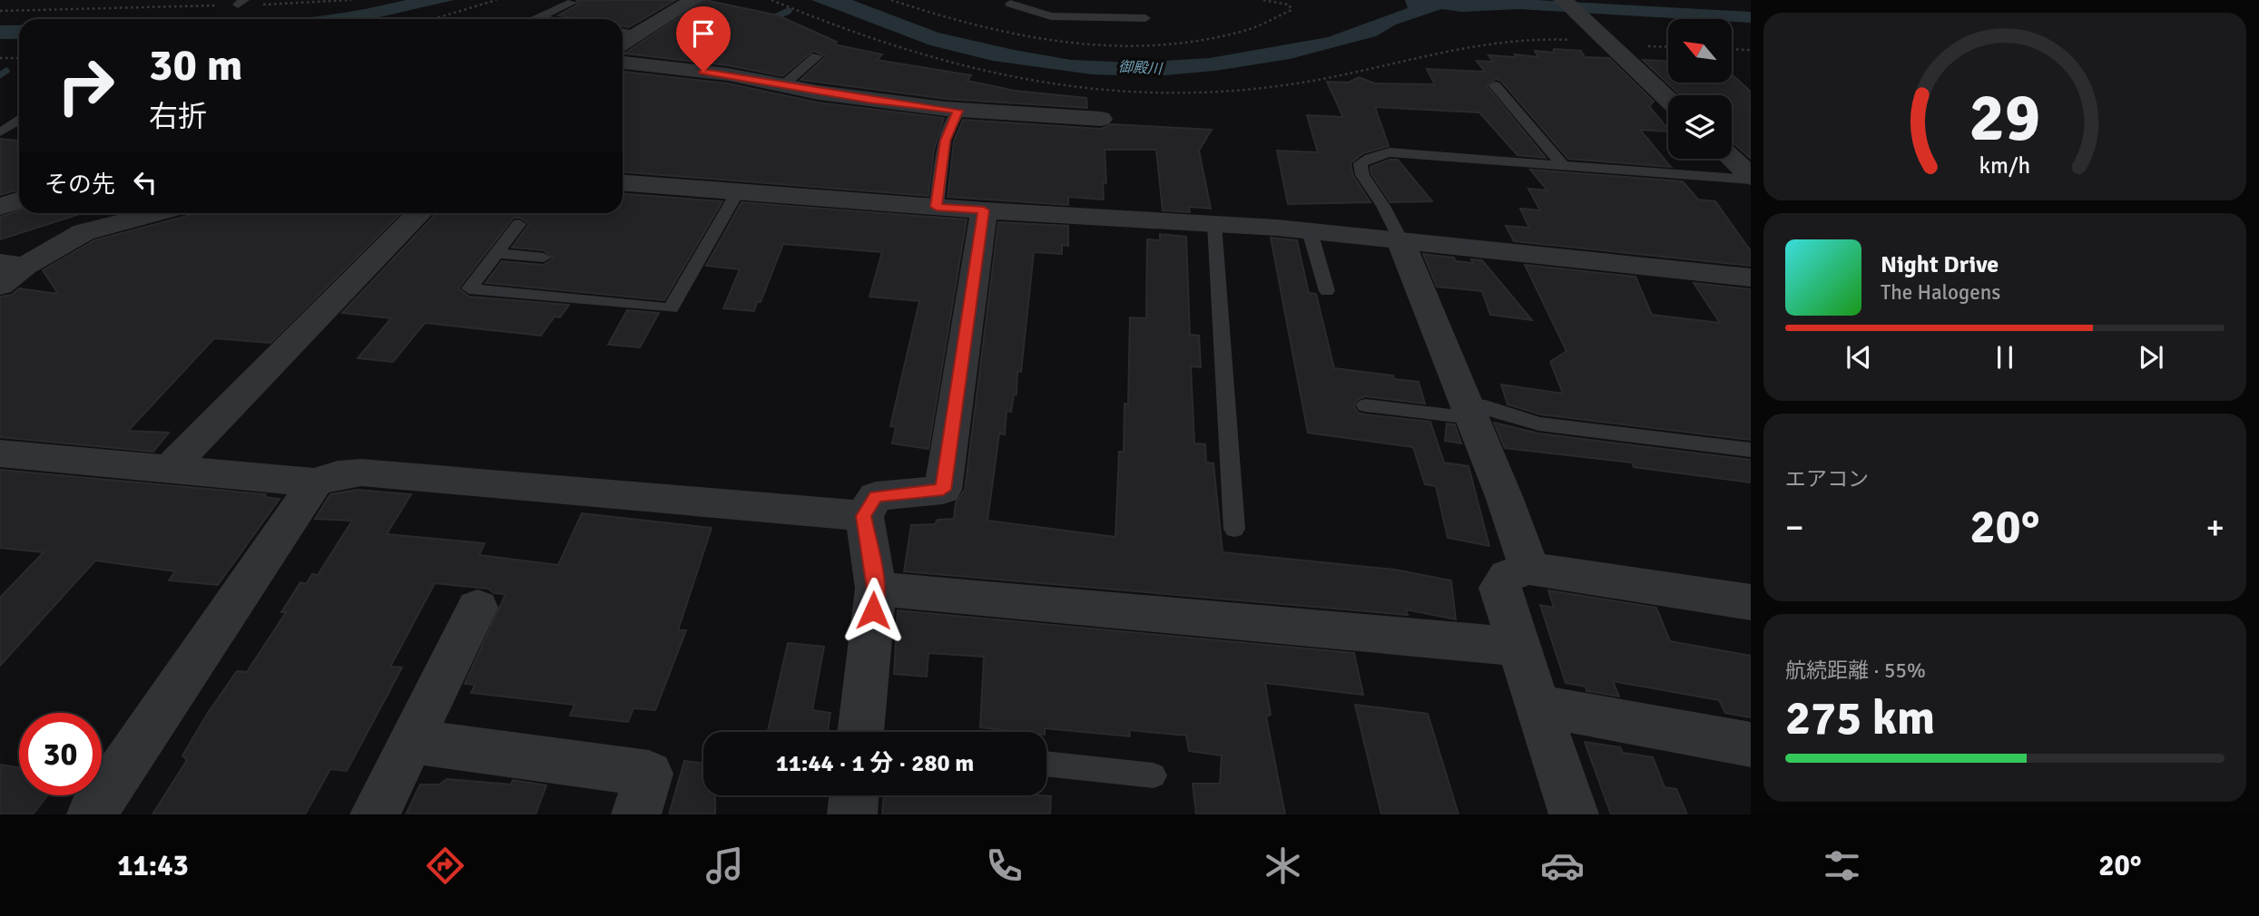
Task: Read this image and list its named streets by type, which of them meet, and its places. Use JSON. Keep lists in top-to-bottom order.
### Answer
{
  "water": ["御殿川"],
  "north": "top left",
  "page": {
    "turn": ["30 m", "右折"],
    "then": "その先",
    "song": ["Night Drive", "The Halogens"],
    "tile": [
      "エアコン",
      ["航続距離 · 55%", "275 km"]
    ],
    "heat": ["−", "20°", "+"],
    "limit": "30",
    "trip": "11:44 · 1 分 · 280 m",
    "tabs": ["11:43", "20°"],
    "gauge": ["29", "km/h"]
  }
}
